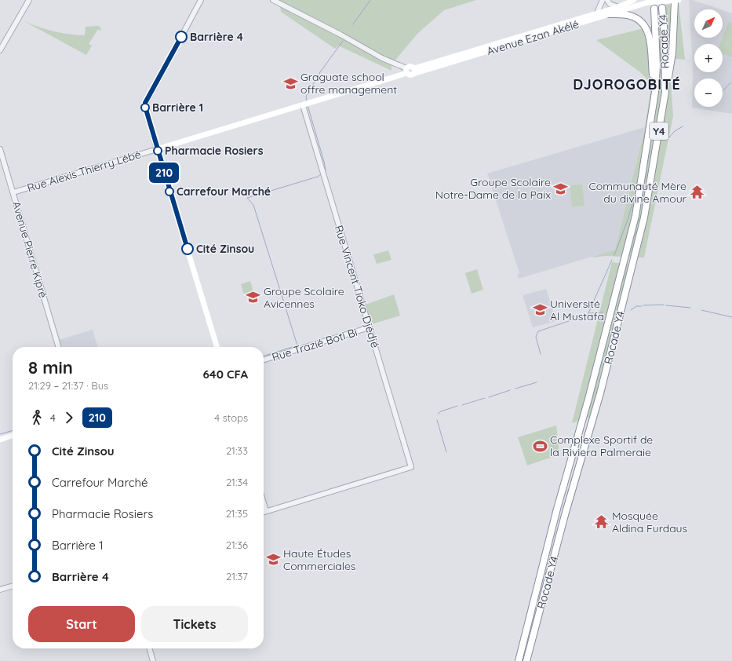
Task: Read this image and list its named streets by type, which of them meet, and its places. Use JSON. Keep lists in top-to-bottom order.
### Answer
{
  "streets": {
    "highway": ["Rocade Y4", "Y4"],
    "main road": ["Avenue Ezan Akélé", "Rue Alexis Thierry Lébé"],
    "street": ["Avenue Pierre Kipré", "Rue Vincent Tioko Djédjé", "Rue Trazié Boti Bi"]
  },
  "crossings": [
    ["Avenue Ezan Akélé", "Rue Alexis Thierry Lébé"],
    ["Rue Alexis Thierry Lébé", "Avenue Pierre Kipré"],
    ["Rue Alexis Thierry Lébé", "Rue Vincent Tioko Djédjé"],
    ["Rue Vincent Tioko Djédjé", "Rue Trazié Boti Bi"]
  ],
  "districts": ["DJOROGOBITÉ"],
  "places": {
    "other": [
      "Barrière 4",
      "Barrière 1",
      "Pharmacie Rosiers",
      "Carrefour Marché",
      "Cité Zinsou"
    ],
    "school or university": [
      "Graguate school offre management",
      "Groupe Scolaire Notre-Dame de la Paix",
      "Groupe Scolaire Avicennes",
      "Université Al Mustafa",
      "Haute Études Commerciales"
    ],
    "temple": ["Communauté Mère du divine Amour", "Mosquée Aldina Furdaus"],
    "sports": ["Complexe Sportif de la Riviera Palmeraie"]
  },
  "lines": ["bus line 210"],
  "north": "top right",
  "page": {
    "on_map": "210",
    "map_buttons": ["+", "−"],
    "heading": ["8 min", "21:29 – 21:37 · Bus", "640 CFA"],
    "legs": ["4", "210", "4 stops"],
    "list": [
      {
        "name": "Cité Zinsou",
        "value": "21:33"
      },
      {
        "name": "Carrefour Marché",
        "value": "21:34"
      },
      {
        "name": "Pharmacie Rosiers",
        "value": "21:35"
      },
      {
        "name": "Barrière 1",
        "value": "21:36"
      },
      {
        "name": "Barrière 4",
        "value": "21:37"
      }
    ],
    "buttons": ["Start", "Tickets"]
  }
}
